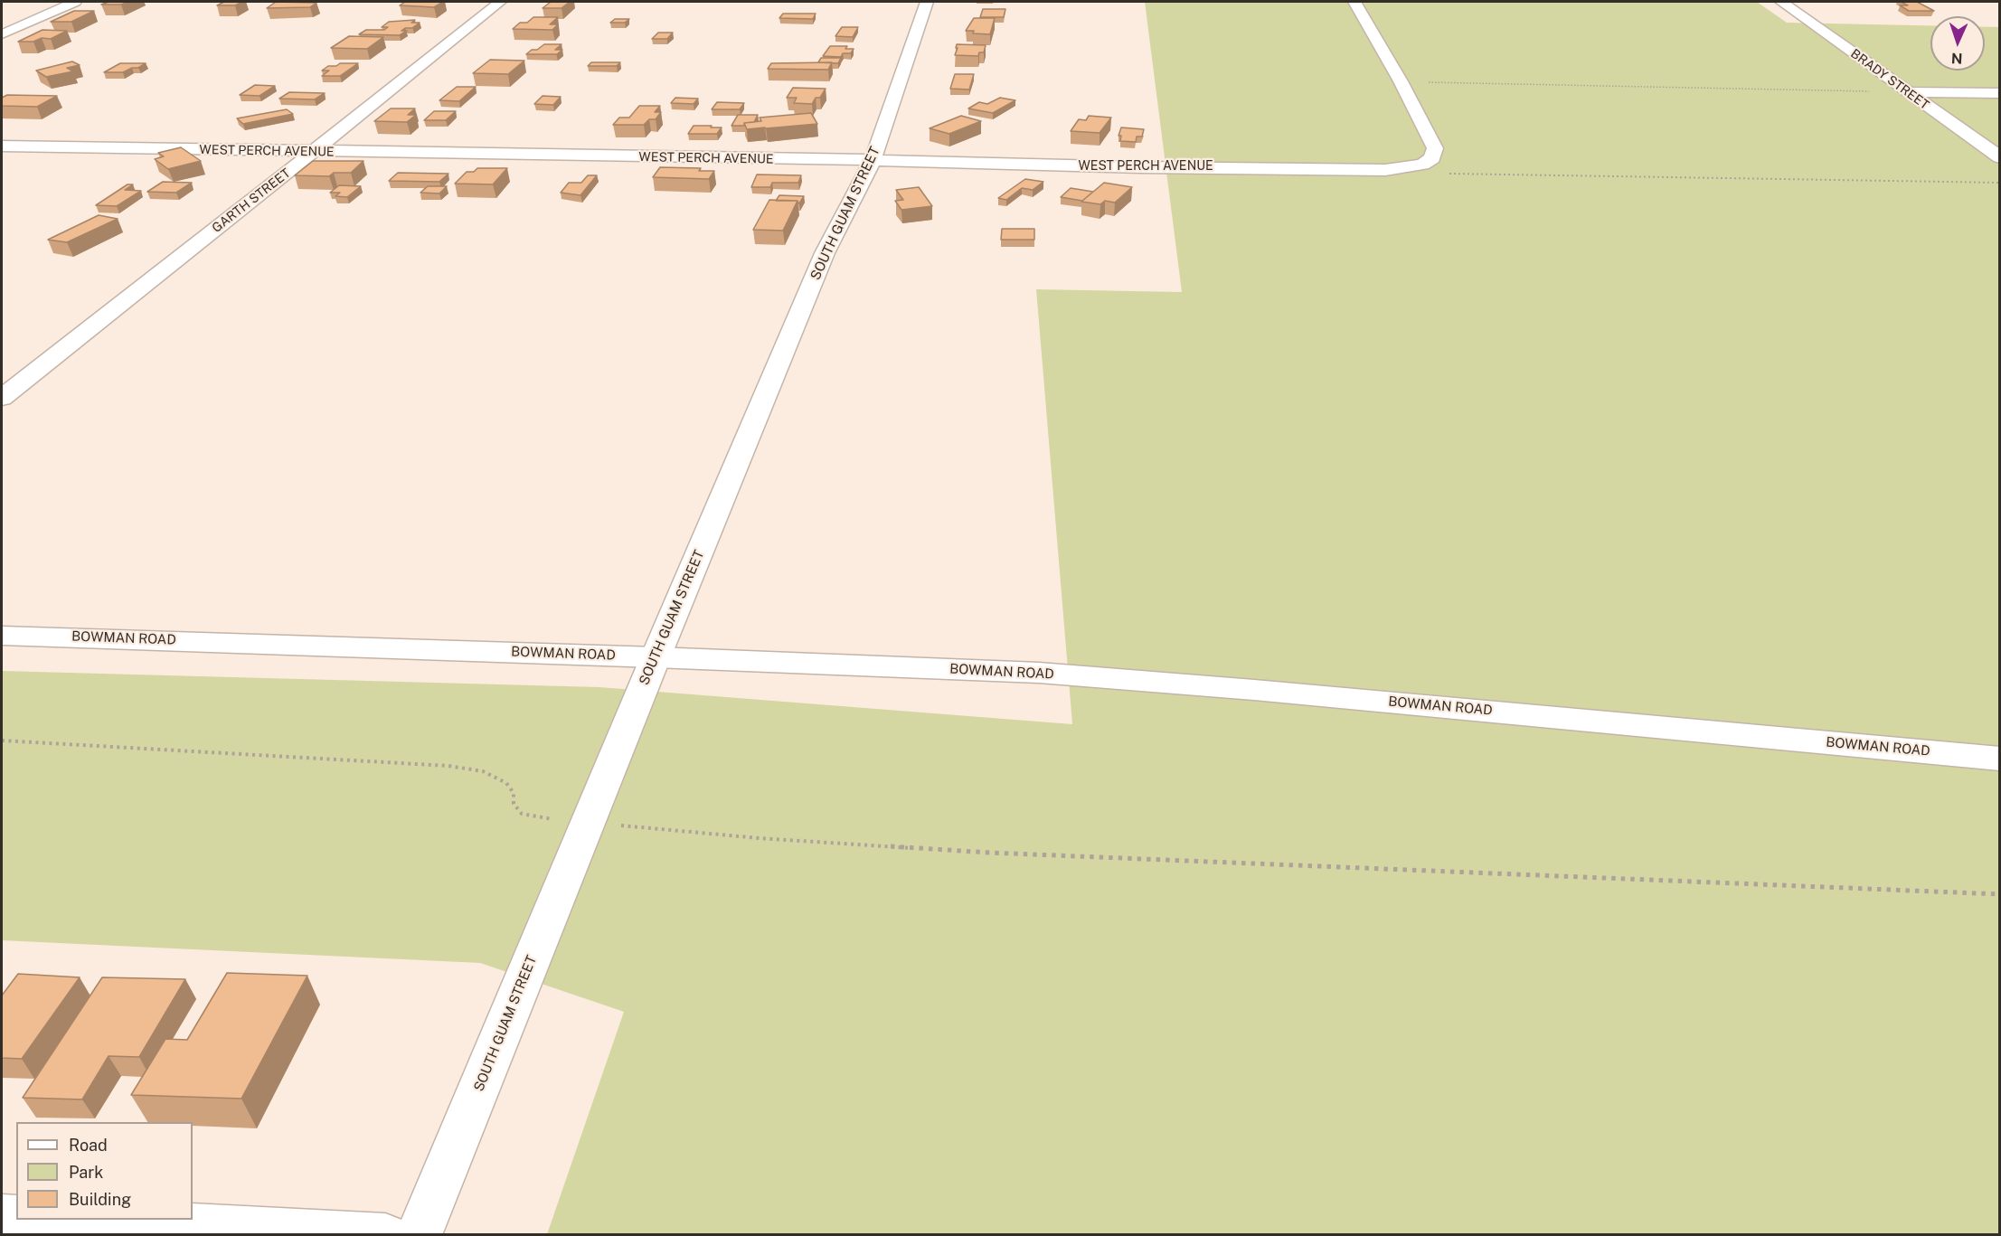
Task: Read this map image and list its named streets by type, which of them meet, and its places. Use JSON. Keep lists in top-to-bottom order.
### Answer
{
  "streets": {
    "street": [
      "BRADY STREET",
      "WEST PERCH AVENUE",
      "GARTH STREET",
      "SOUTH GUAM STREET",
      "BOWMAN ROAD"
    ]
  },
  "crossings": [
    ["WEST PERCH AVENUE", "GARTH STREET"],
    ["WEST PERCH AVENUE", "SOUTH GUAM STREET"],
    ["SOUTH GUAM STREET", "BOWMAN ROAD"]
  ],
  "legend": ["Road", "Park", "Building"],
  "north": "bottom"
}
